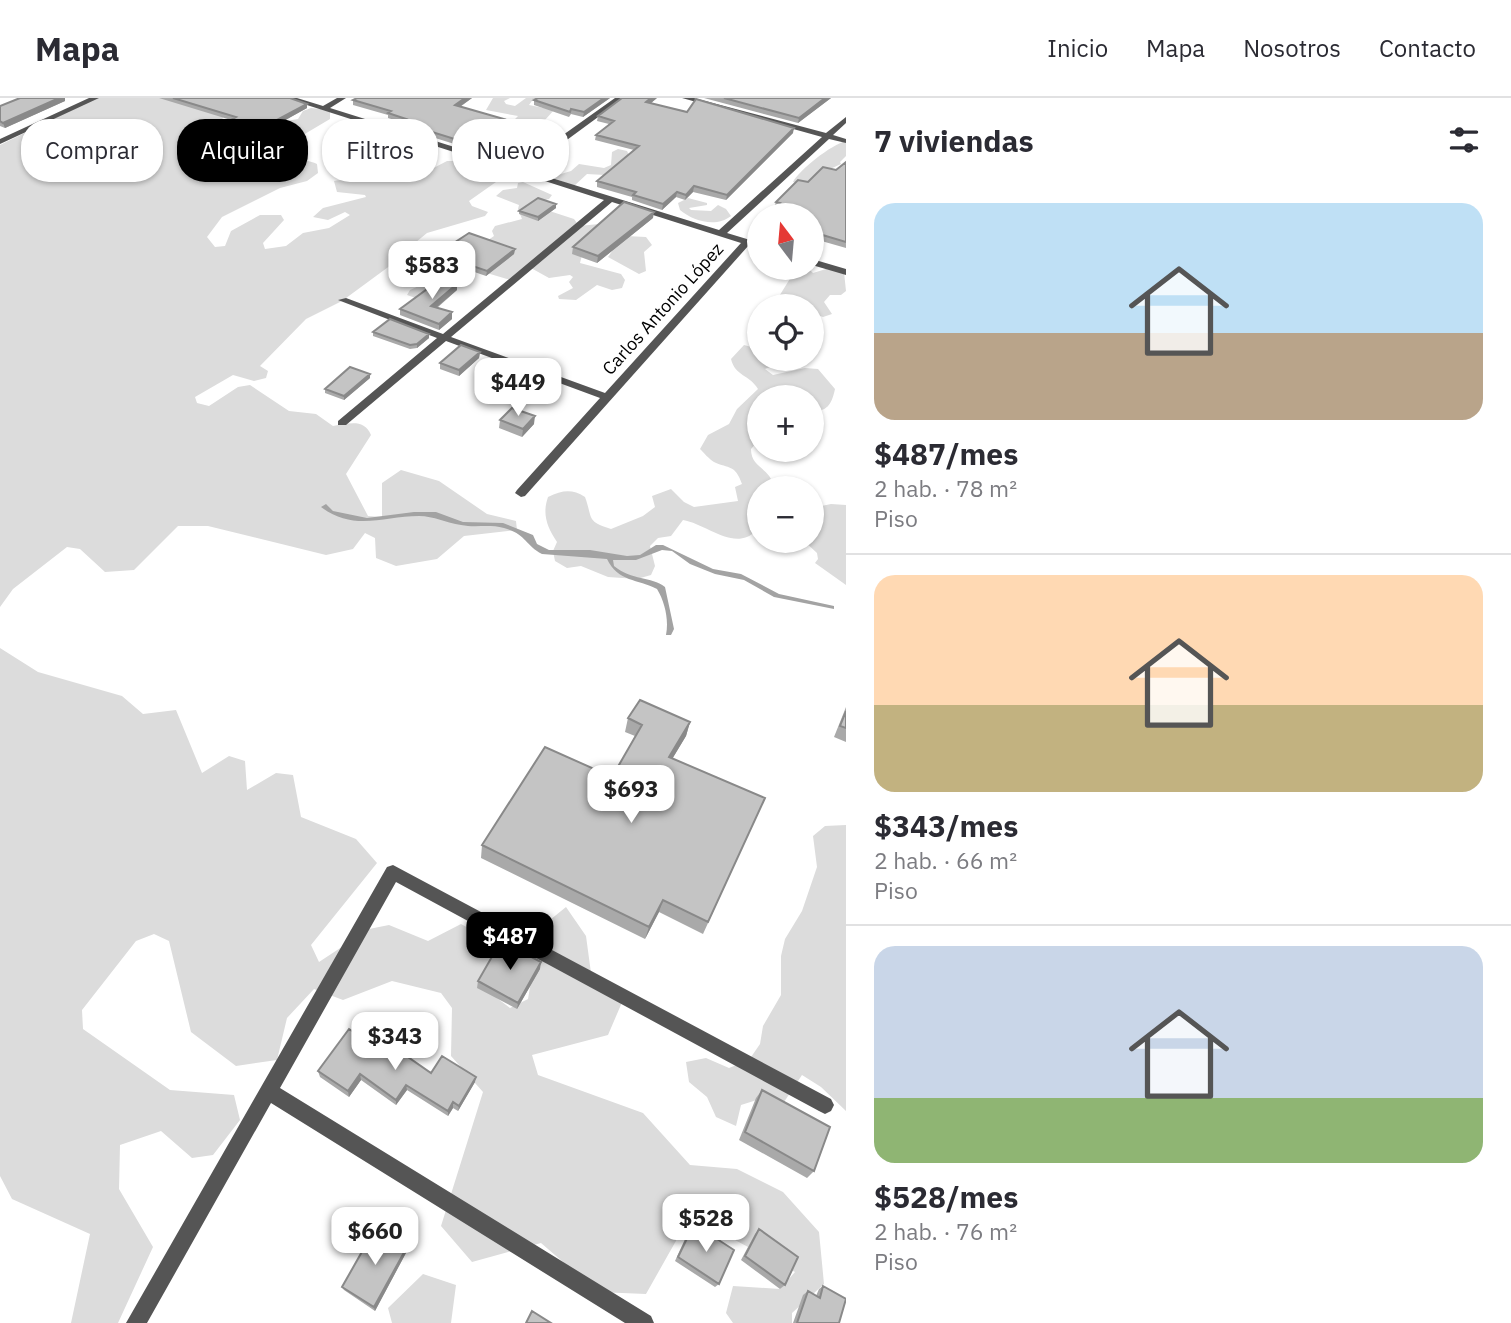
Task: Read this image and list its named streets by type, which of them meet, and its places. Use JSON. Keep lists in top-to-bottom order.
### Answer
{
  "streets": {
    "street": ["Carlos Antonio López"]
  },
  "north": "top",
  "page": {
    "header": "Mapa",
    "nav": [
      "Inicio",
      "Mapa",
      "Nosotros",
      "Contacto"
    ],
    "heading": "7 viviendas",
    "chip": [
      "Comprar",
      "Alquilar",
      "Filtros",
      "Nuevo"
    ],
    "list": [
      {
        "name": "$487/mes",
        "note": "2 hab. · 78 m² · Piso"
      },
      {
        "name": "$343/mes",
        "note": "2 hab. · 66 m² · Piso"
      },
      {
        "name": "$528/mes",
        "note": "2 hab. · 76 m² · Piso"
      }
    ],
    "map_buttons": ["+", "−"],
    "price": [
      "$583",
      "$449",
      "$693",
      "$487",
      "$343",
      "$528",
      "$660"
    ]
  }
}
